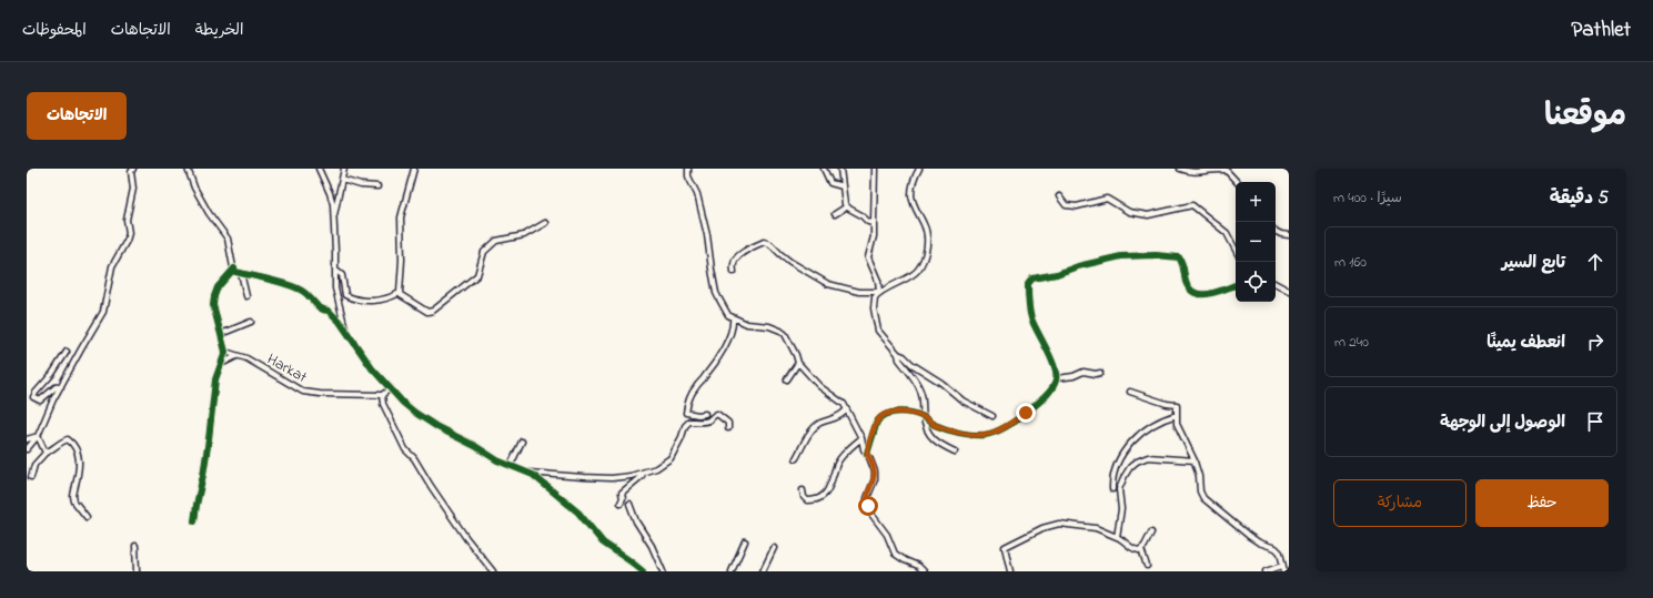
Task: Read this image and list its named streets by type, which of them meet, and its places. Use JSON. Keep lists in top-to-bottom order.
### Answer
{
  "streets": {
    "street": ["Harkat"]
  },
  "page": {
    "header": "Pathlet",
    "nav": ["الخريطة", "الاتجاهات", "المحفوظات"],
    "title": "موقعنا",
    "buttons": [
      "الاتجاهات",
      ["حفظ", "مشاركة"]
    ],
    "heading": ["5 دقيقة", "سيرًا · 400 m"],
    "map_buttons": ["+", "−"],
    "list": [
      ["تابع السير", "160 m"],
      ["انعطف يمينًا", "240 m"],
      "الوصول إلى الوجهة"
    ]
  }
}
